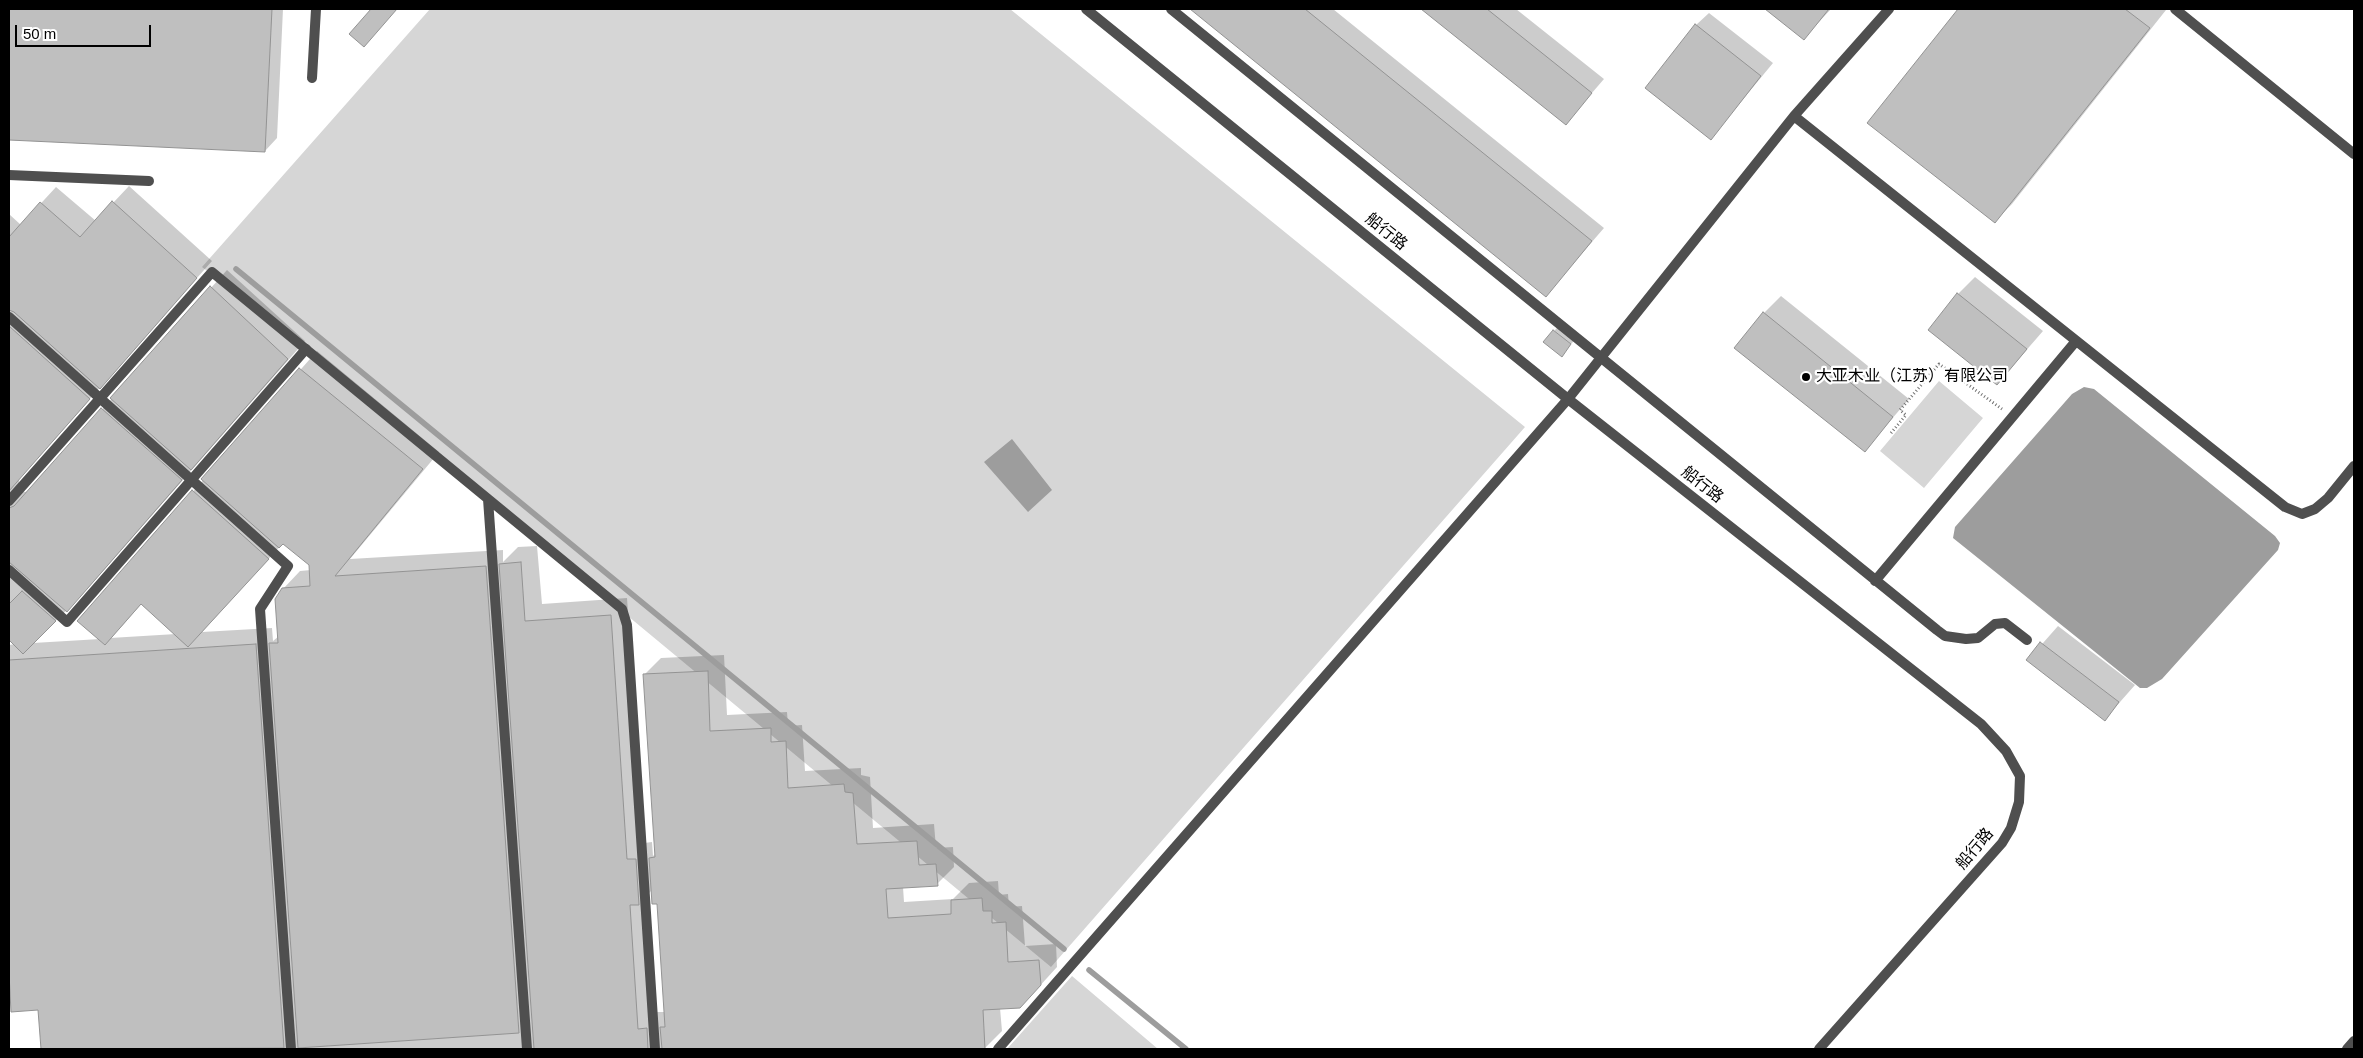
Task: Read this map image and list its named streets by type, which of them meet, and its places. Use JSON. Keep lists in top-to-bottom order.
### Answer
{
  "streets": {
    "street": ["船行路"]
  },
  "places": ["大亚木业（江苏）有限公司"],
  "scale_bar": "50 m"
}
